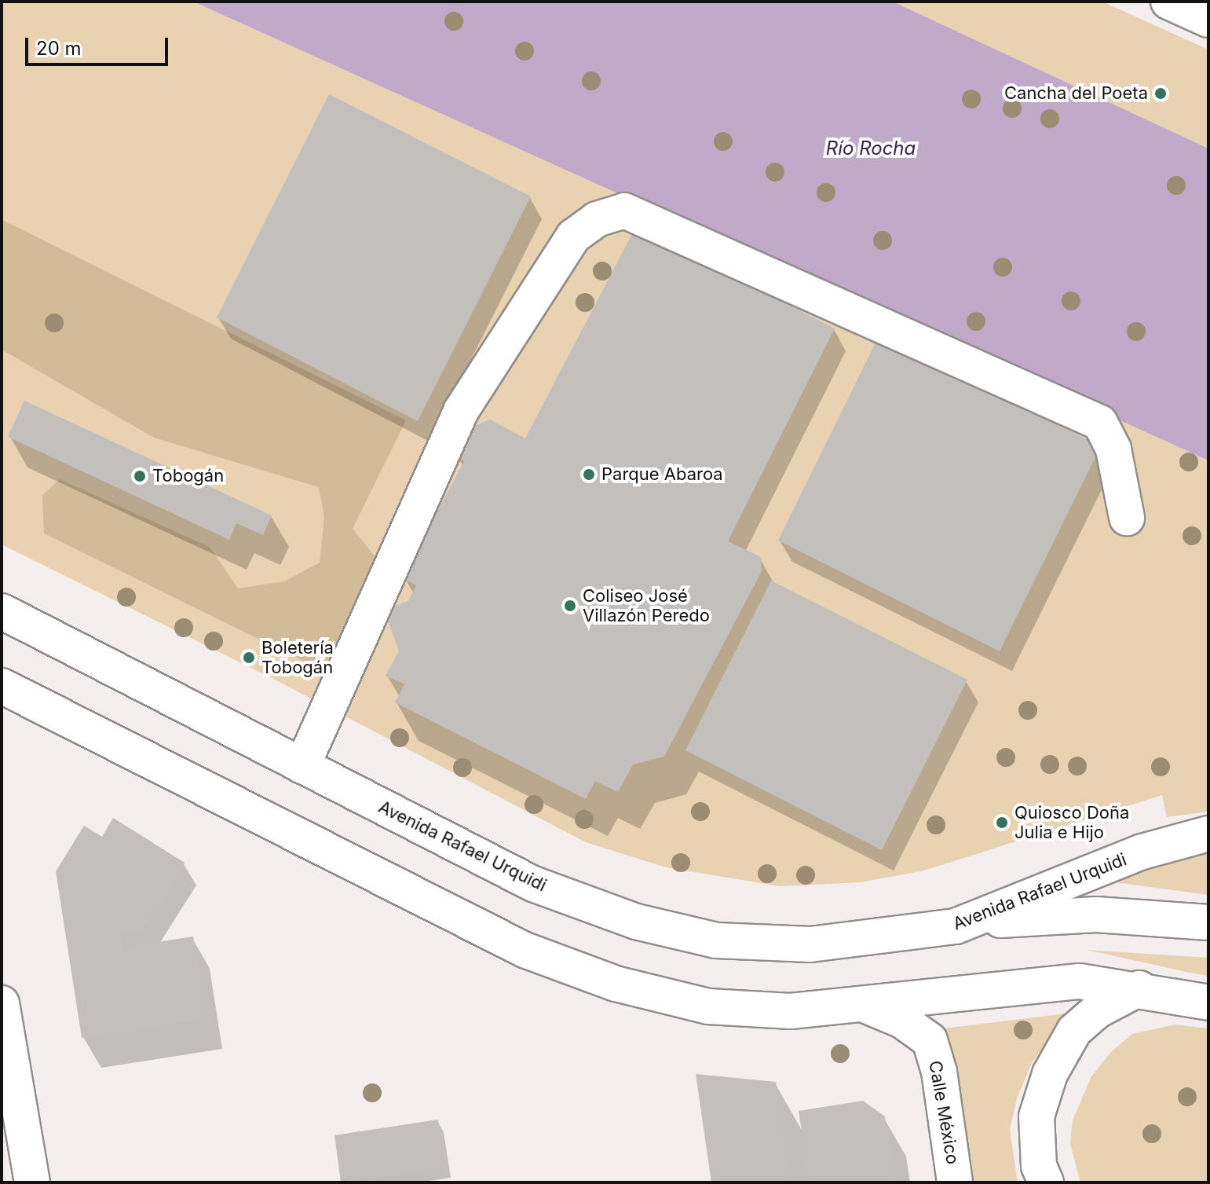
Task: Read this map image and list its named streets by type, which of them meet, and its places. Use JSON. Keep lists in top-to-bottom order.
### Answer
{
  "streets": {
    "main road": ["Avenida Rafael Urquidi", "Calle México"]
  },
  "water": ["Río Rocha"],
  "places": [
    "Cancha del Poeta",
    "Parque Abaroa",
    "Tobogán",
    "Coliseo José Villazón Peredo",
    "Boletería Tobogán",
    "Quiosco Doña Julia e Hijo"
  ],
  "scale_bar": "20 m"
}
